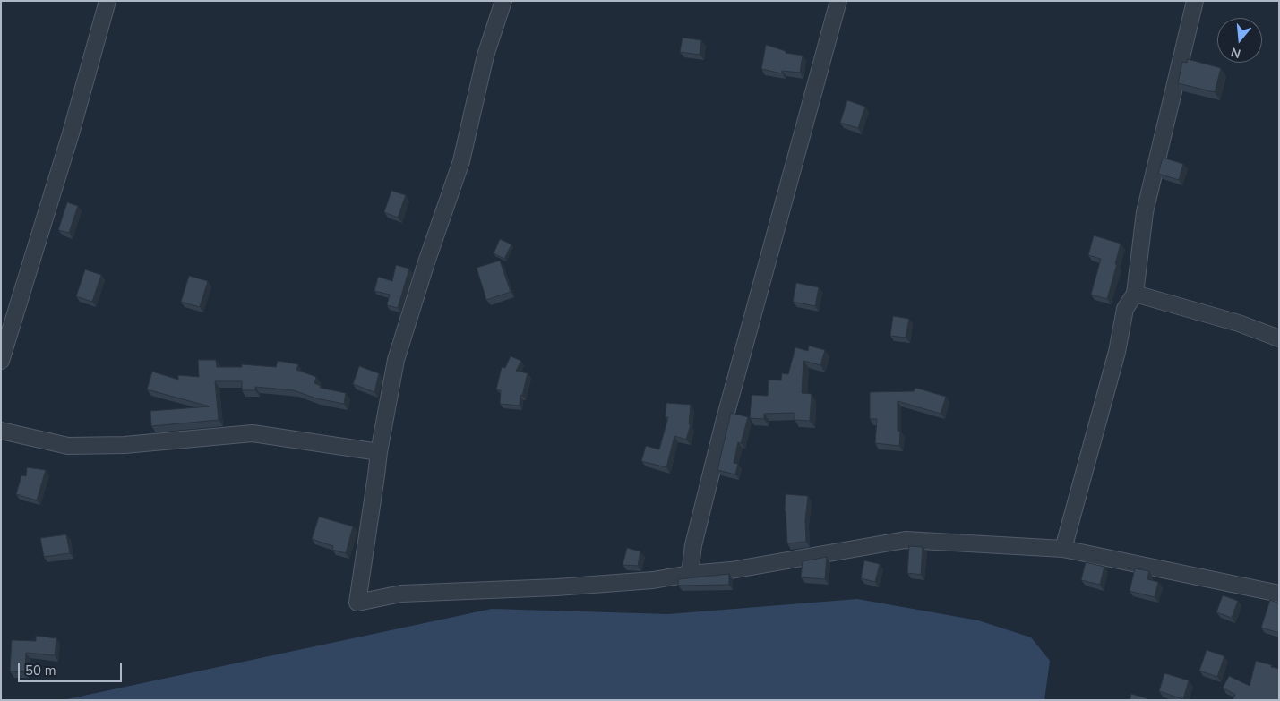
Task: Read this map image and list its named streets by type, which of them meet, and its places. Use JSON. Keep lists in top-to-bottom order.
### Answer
{
  "scale_bar": "50 m",
  "north": "bottom"
}
